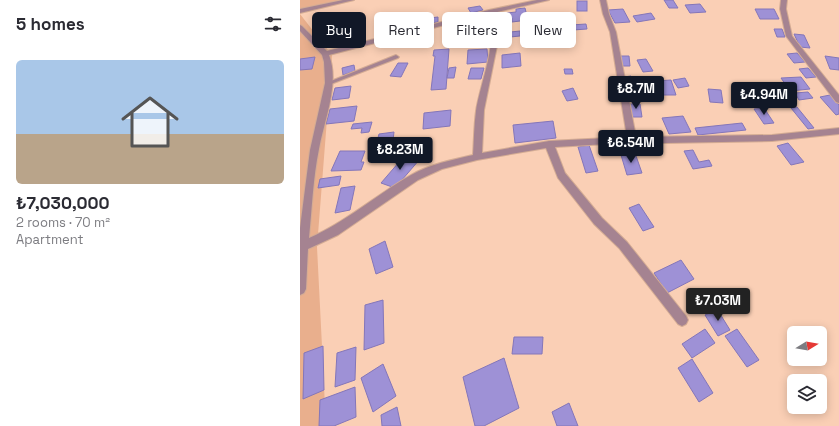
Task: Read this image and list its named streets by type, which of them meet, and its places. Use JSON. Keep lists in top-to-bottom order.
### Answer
{
  "north": "right",
  "page": {
    "heading": "5 homes",
    "chip": [
      "Buy",
      "Rent",
      "Filters",
      "New"
    ],
    "list": [
      {
        "name": "₺7,030,000",
        "note": "2 rooms · 70 m² · Apartment"
      }
    ],
    "price": [
      "₺8.7M",
      "₺4.94M",
      "₺6.54M",
      "₺8.23M",
      "₺7.03M"
    ]
  }
}
